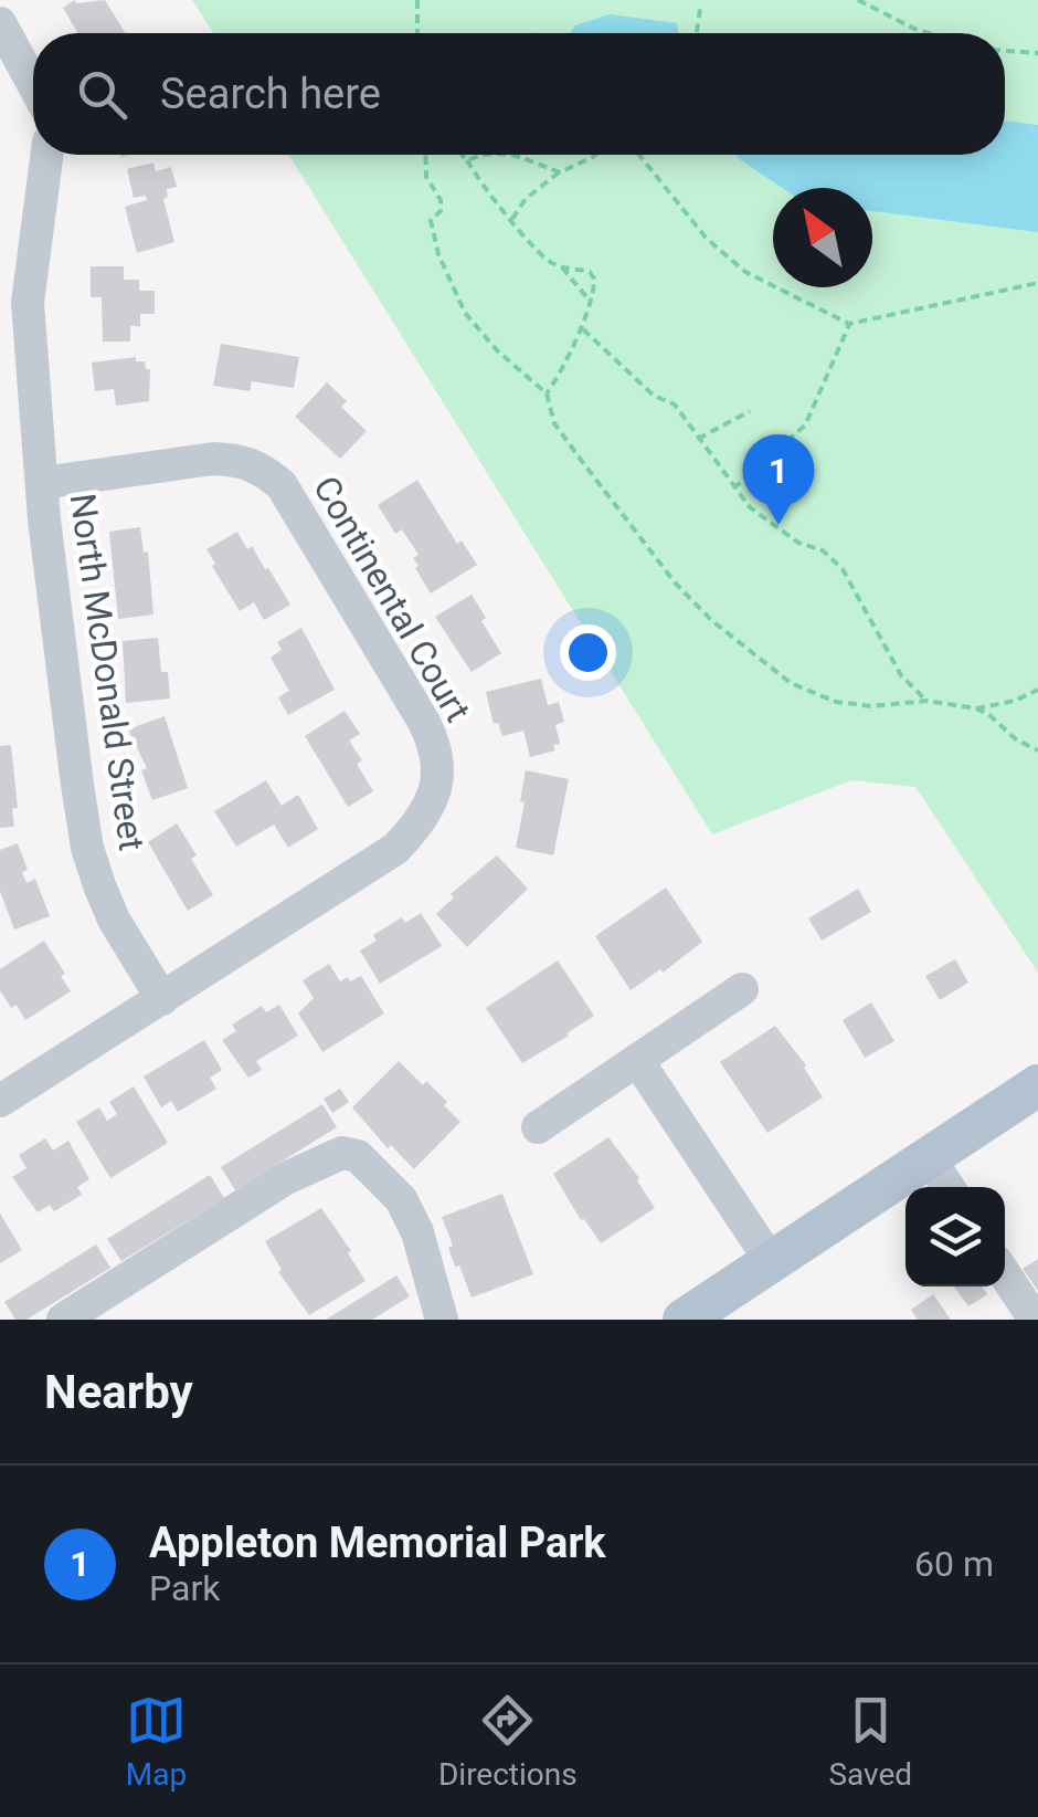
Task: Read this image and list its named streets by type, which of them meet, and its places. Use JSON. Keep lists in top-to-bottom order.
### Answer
{
  "streets": {
    "street": ["Continental Court", "North McDonald Street"]
  },
  "crossings": [
    ["Continental Court", "North McDonald Street"]
  ],
  "north": "top left",
  "page": {
    "search": "Search here",
    "pins": "1",
    "heading": "Nearby",
    "list": [
      {
        "mark": "1",
        "name": "Appleton Memorial Park",
        "note": "Park",
        "value": "60 m"
      }
    ],
    "nav": ["Map", "Directions", "Saved"]
  }
}
